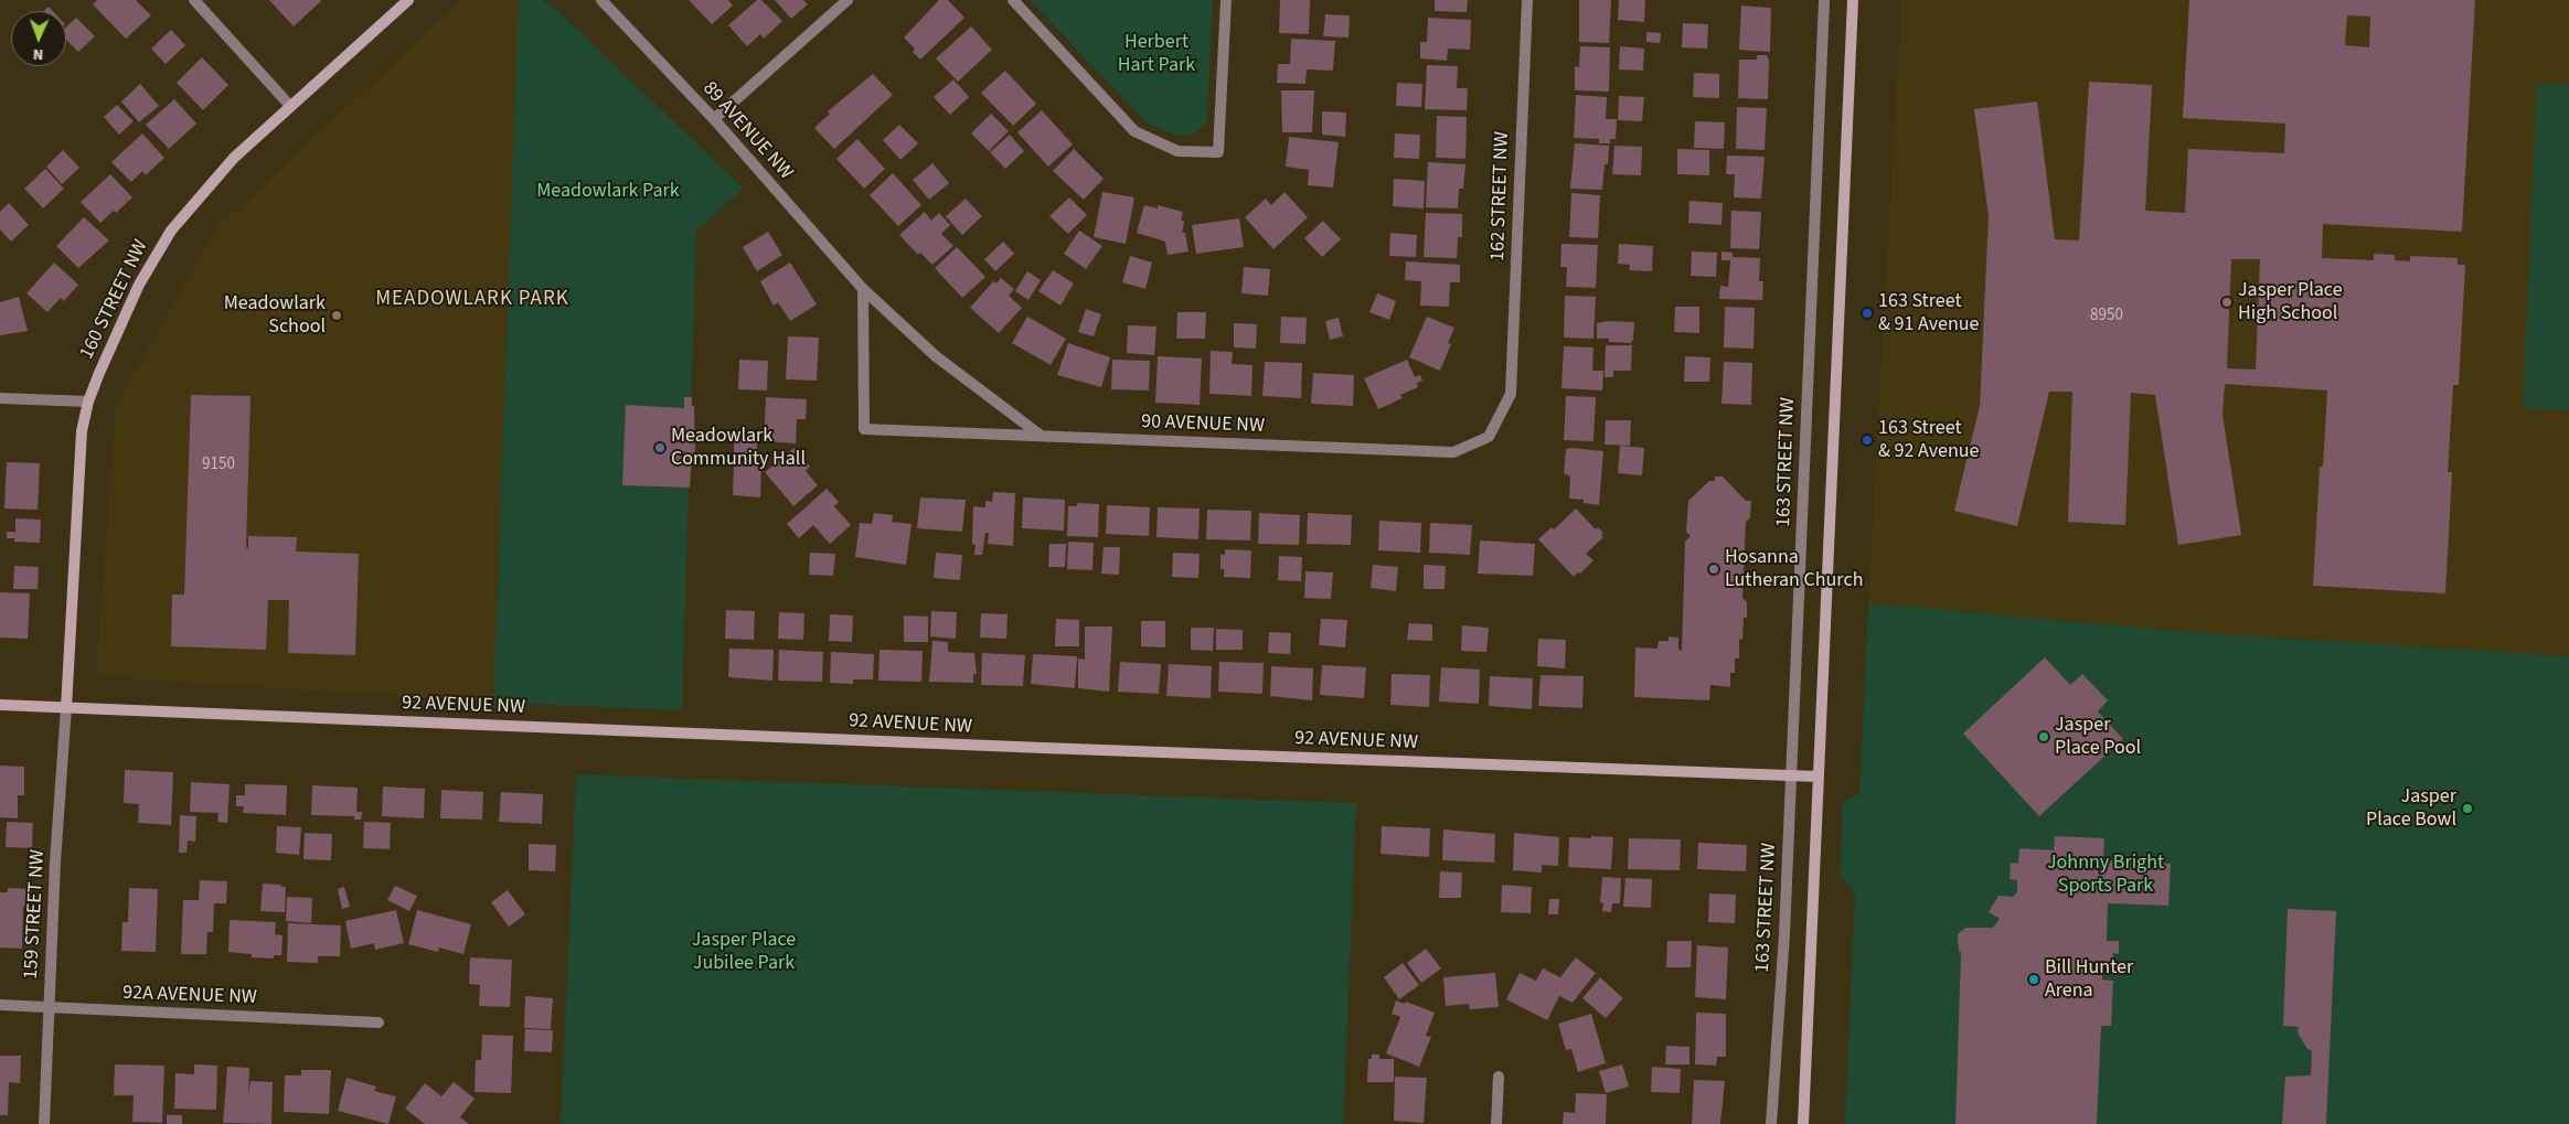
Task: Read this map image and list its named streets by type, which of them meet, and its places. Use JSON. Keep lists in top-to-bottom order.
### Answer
{
  "streets": {
    "street": [
      "89 AVENUE NW",
      "162 STREET NW",
      "160 STREET NW",
      "90 AVENUE NW",
      "163 STREET NW",
      "92 AVENUE NW",
      "159 STREET NW",
      "92A AVENUE NW"
    ]
  },
  "crossings": [
    ["89 AVENUE NW", "90 AVENUE NW"],
    ["162 STREET NW", "90 AVENUE NW"],
    ["160 STREET NW", "92 AVENUE NW"],
    ["160 STREET NW", "159 STREET NW"],
    ["163 STREET NW", "92 AVENUE NW"],
    ["92 AVENUE NW", "159 STREET NW"],
    ["159 STREET NW", "92A AVENUE NW"]
  ],
  "districts": ["MEADOWLARK PARK"],
  "parks": [
    "Herbert Hart Park",
    "Meadowlark Park",
    "Johnny Bright Sports Park",
    "Jasper Place Jubilee Park"
  ],
  "places": [
    "Jasper Place High School",
    "163 Street & 91 Avenue",
    "Meadowlark School",
    "163 Street & 92 Avenue",
    "Meadowlark Community Hall",
    "Hosanna Lutheran Church",
    "Jasper Place Pool",
    "Jasper Place Bowl",
    "Bill Hunter Arena"
  ],
  "house_numbers": ["8950", "9150"],
  "north": "bottom"
}
